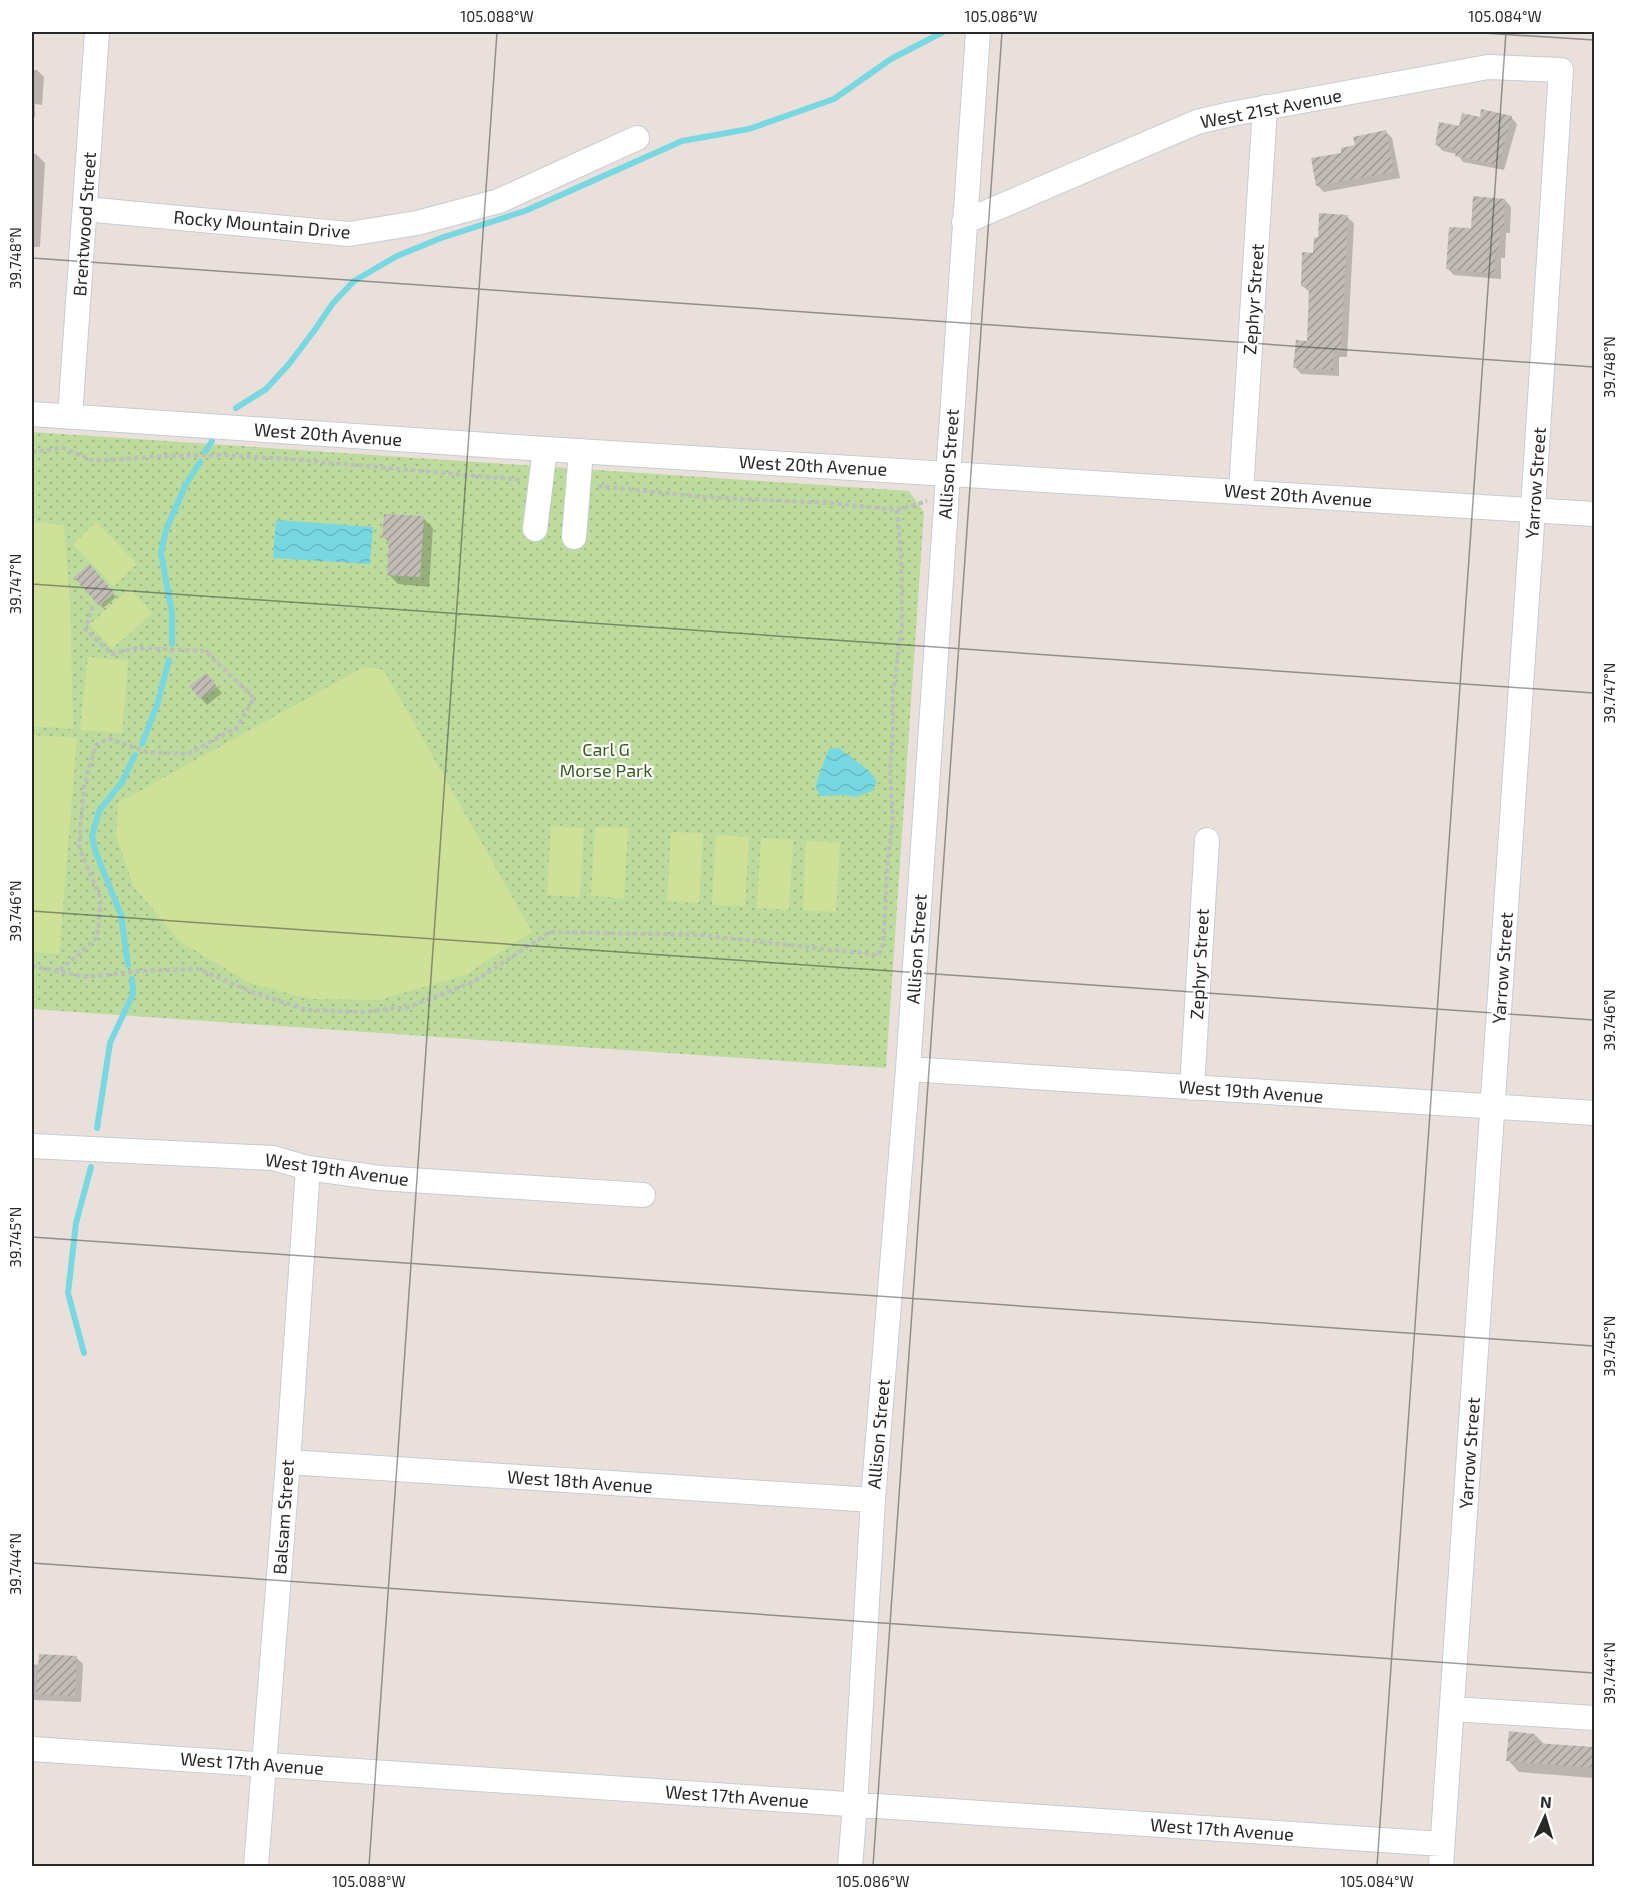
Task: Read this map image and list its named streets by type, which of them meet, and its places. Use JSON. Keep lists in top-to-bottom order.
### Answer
{
  "streets": {
    "street": [
      "West 21st Avenue",
      "Brentwood Street",
      "Rocky Mountain Drive",
      "Zephyr Street",
      "West 20th Avenue",
      "Allison Street",
      "Yarrow Street",
      "West 19th Avenue",
      "West 18th Avenue",
      "Balsam Street",
      "West 17th Avenue"
    ]
  },
  "crossings": [
    ["West 21st Avenue", "Zephyr Street"],
    ["West 21st Avenue", "Allison Street"],
    ["West 21st Avenue", "Yarrow Street"],
    ["Brentwood Street", "Rocky Mountain Drive"],
    ["Brentwood Street", "West 20th Avenue"],
    ["Zephyr Street", "West 20th Avenue"],
    ["Zephyr Street", "West 19th Avenue"],
    ["West 20th Avenue", "Allison Street"],
    ["West 20th Avenue", "Yarrow Street"],
    ["Allison Street", "West 19th Avenue"],
    ["Allison Street", "West 18th Avenue"],
    ["Allison Street", "West 17th Avenue"],
    ["Yarrow Street", "West 19th Avenue"],
    ["Yarrow Street", "West 17th Avenue"],
    ["West 19th Avenue", "Balsam Street"],
    ["West 18th Avenue", "Balsam Street"],
    ["Balsam Street", "West 17th Avenue"]
  ],
  "parks": ["Carl G Morse Park"],
  "north": "top",
  "coordinates": [
    "105.088°W",
    "105.086°W",
    "105.084°W",
    "39.748°N",
    "39.747°N",
    "39.746°N",
    "39.745°N",
    "39.744°N"
  ]
}
